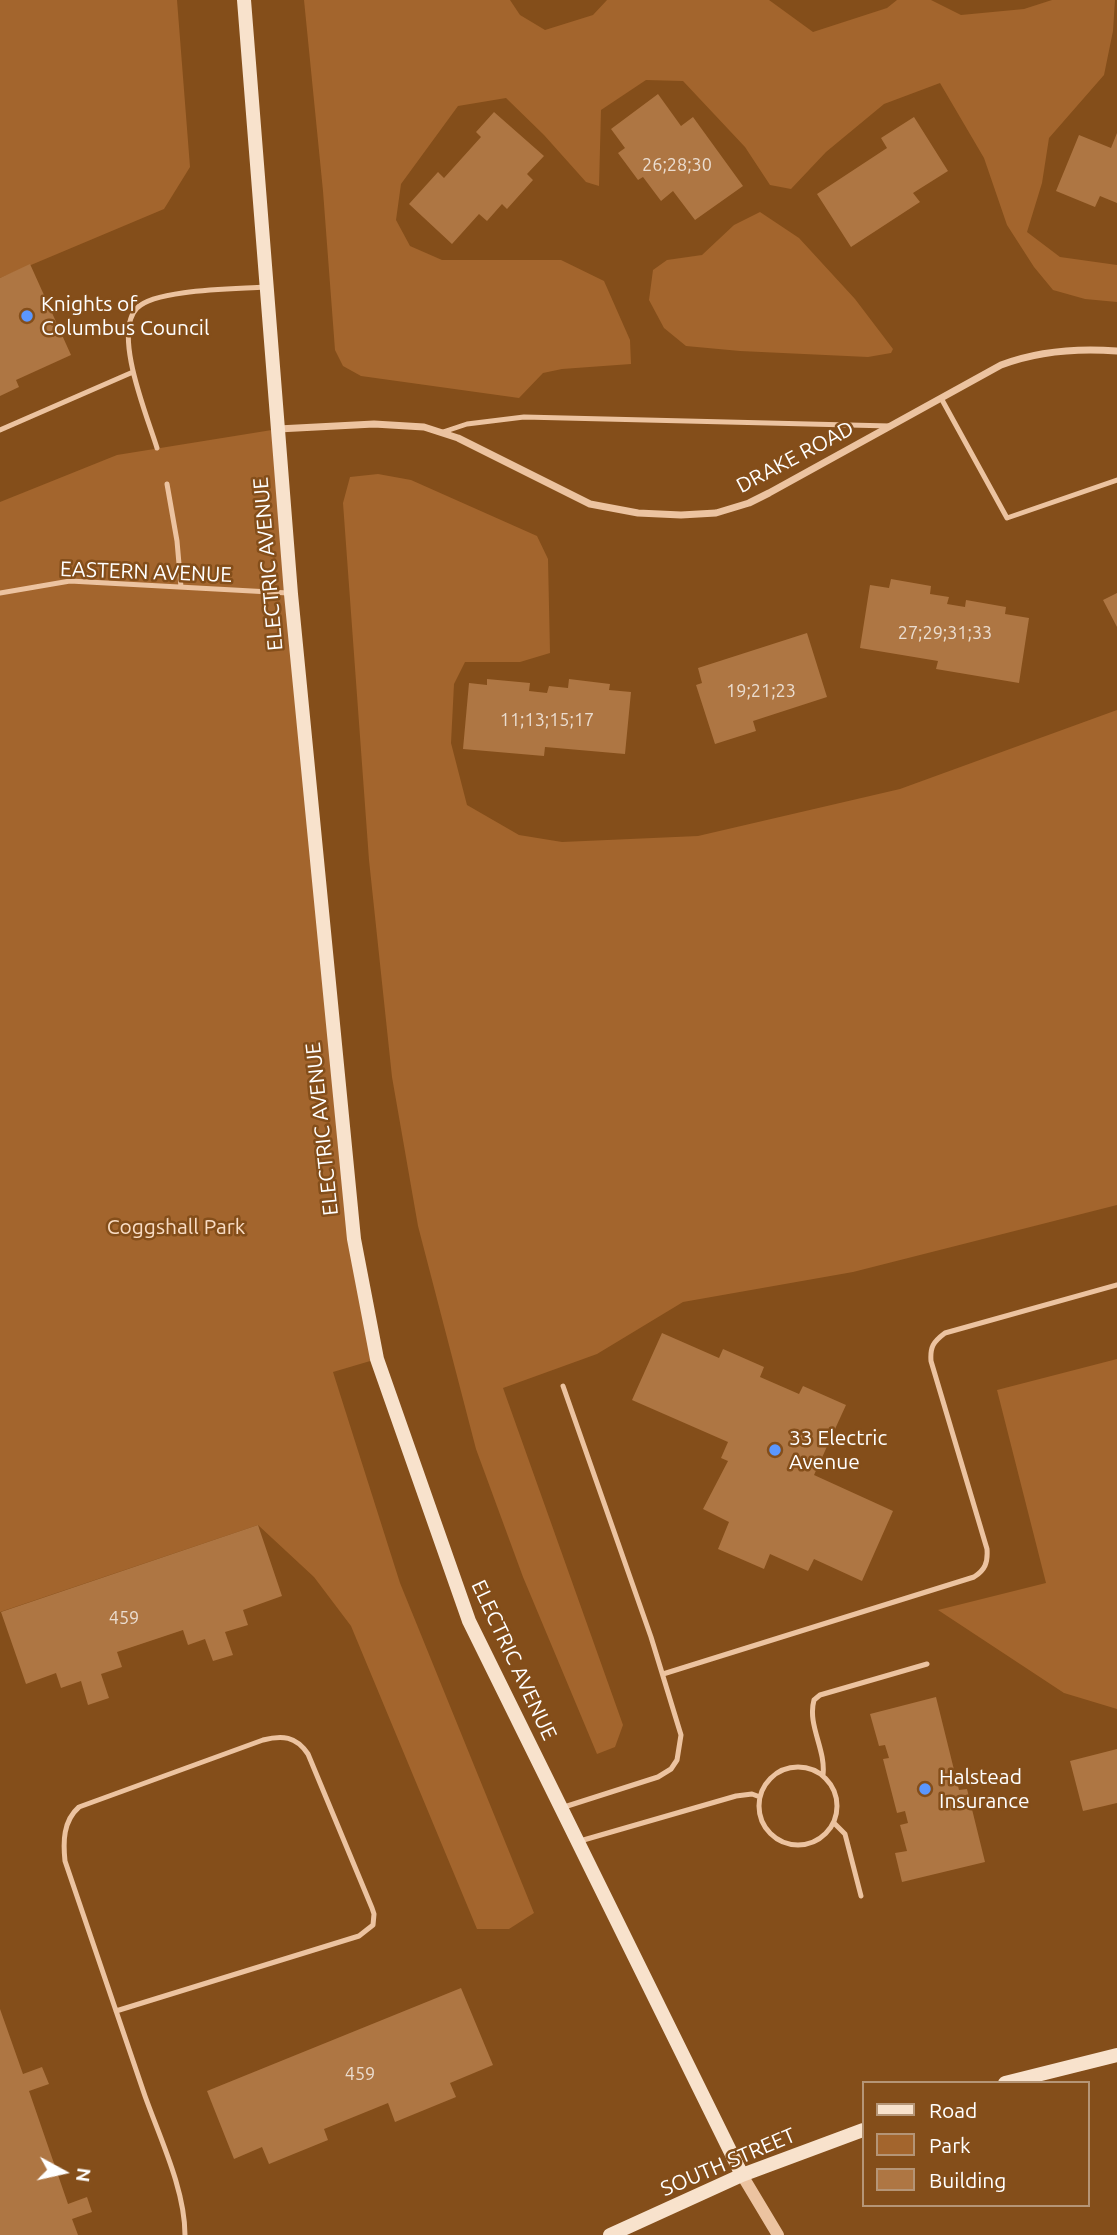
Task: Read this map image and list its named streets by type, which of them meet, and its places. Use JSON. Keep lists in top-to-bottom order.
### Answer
{
  "streets": {
    "main road": ["ELECTRIC AVENUE", "SOUTH STREET"],
    "street": ["DRAKE ROAD"],
    "lane": ["EASTERN AVENUE"]
  },
  "crossings": [
    ["DRAKE ROAD", "ELECTRIC AVENUE"],
    ["ELECTRIC AVENUE", "EASTERN AVENUE"],
    ["ELECTRIC AVENUE", "SOUTH STREET"]
  ],
  "parks": ["Coggshall Park"],
  "places": ["Knights of Columbus Council", "33 Electric Avenue", "Halstead Insurance"],
  "house_numbers": [
    "26;28;30",
    "27;29;31;33",
    "19;21;23",
    "11;13;15;17",
    "459",
    "459"
  ],
  "legend": ["Road", "Park", "Building"],
  "north": "right"
}
